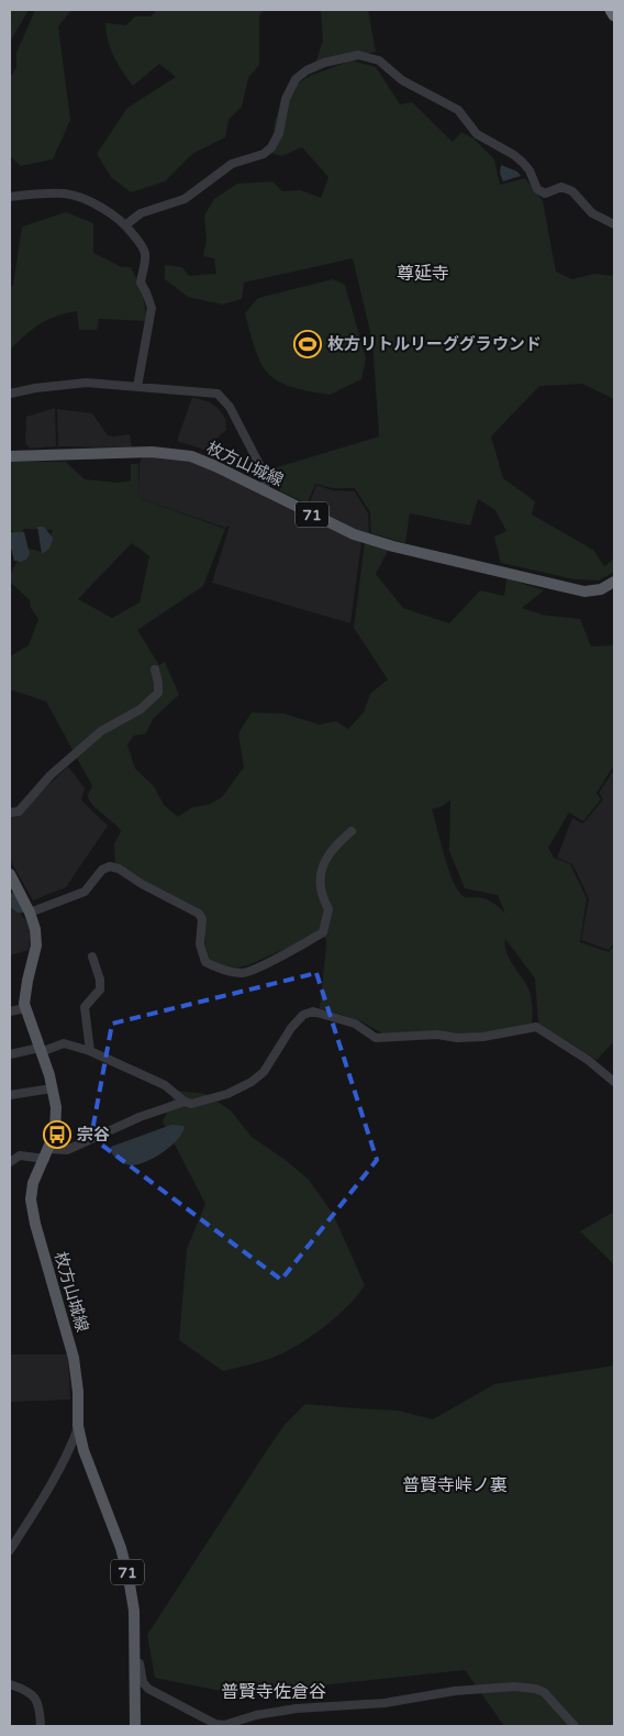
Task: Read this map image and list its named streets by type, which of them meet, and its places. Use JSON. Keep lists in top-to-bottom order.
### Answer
{
  "streets": {
    "main road": ["枚方山城線", "71"]
  },
  "districts": ["尊延寺", "普賢寺峠ノ裏", "普賢寺佐倉谷"],
  "places": {
    "sports": ["枚方リトルリーググラウンド"],
    "bus stop": ["宗谷"]
  }
}
